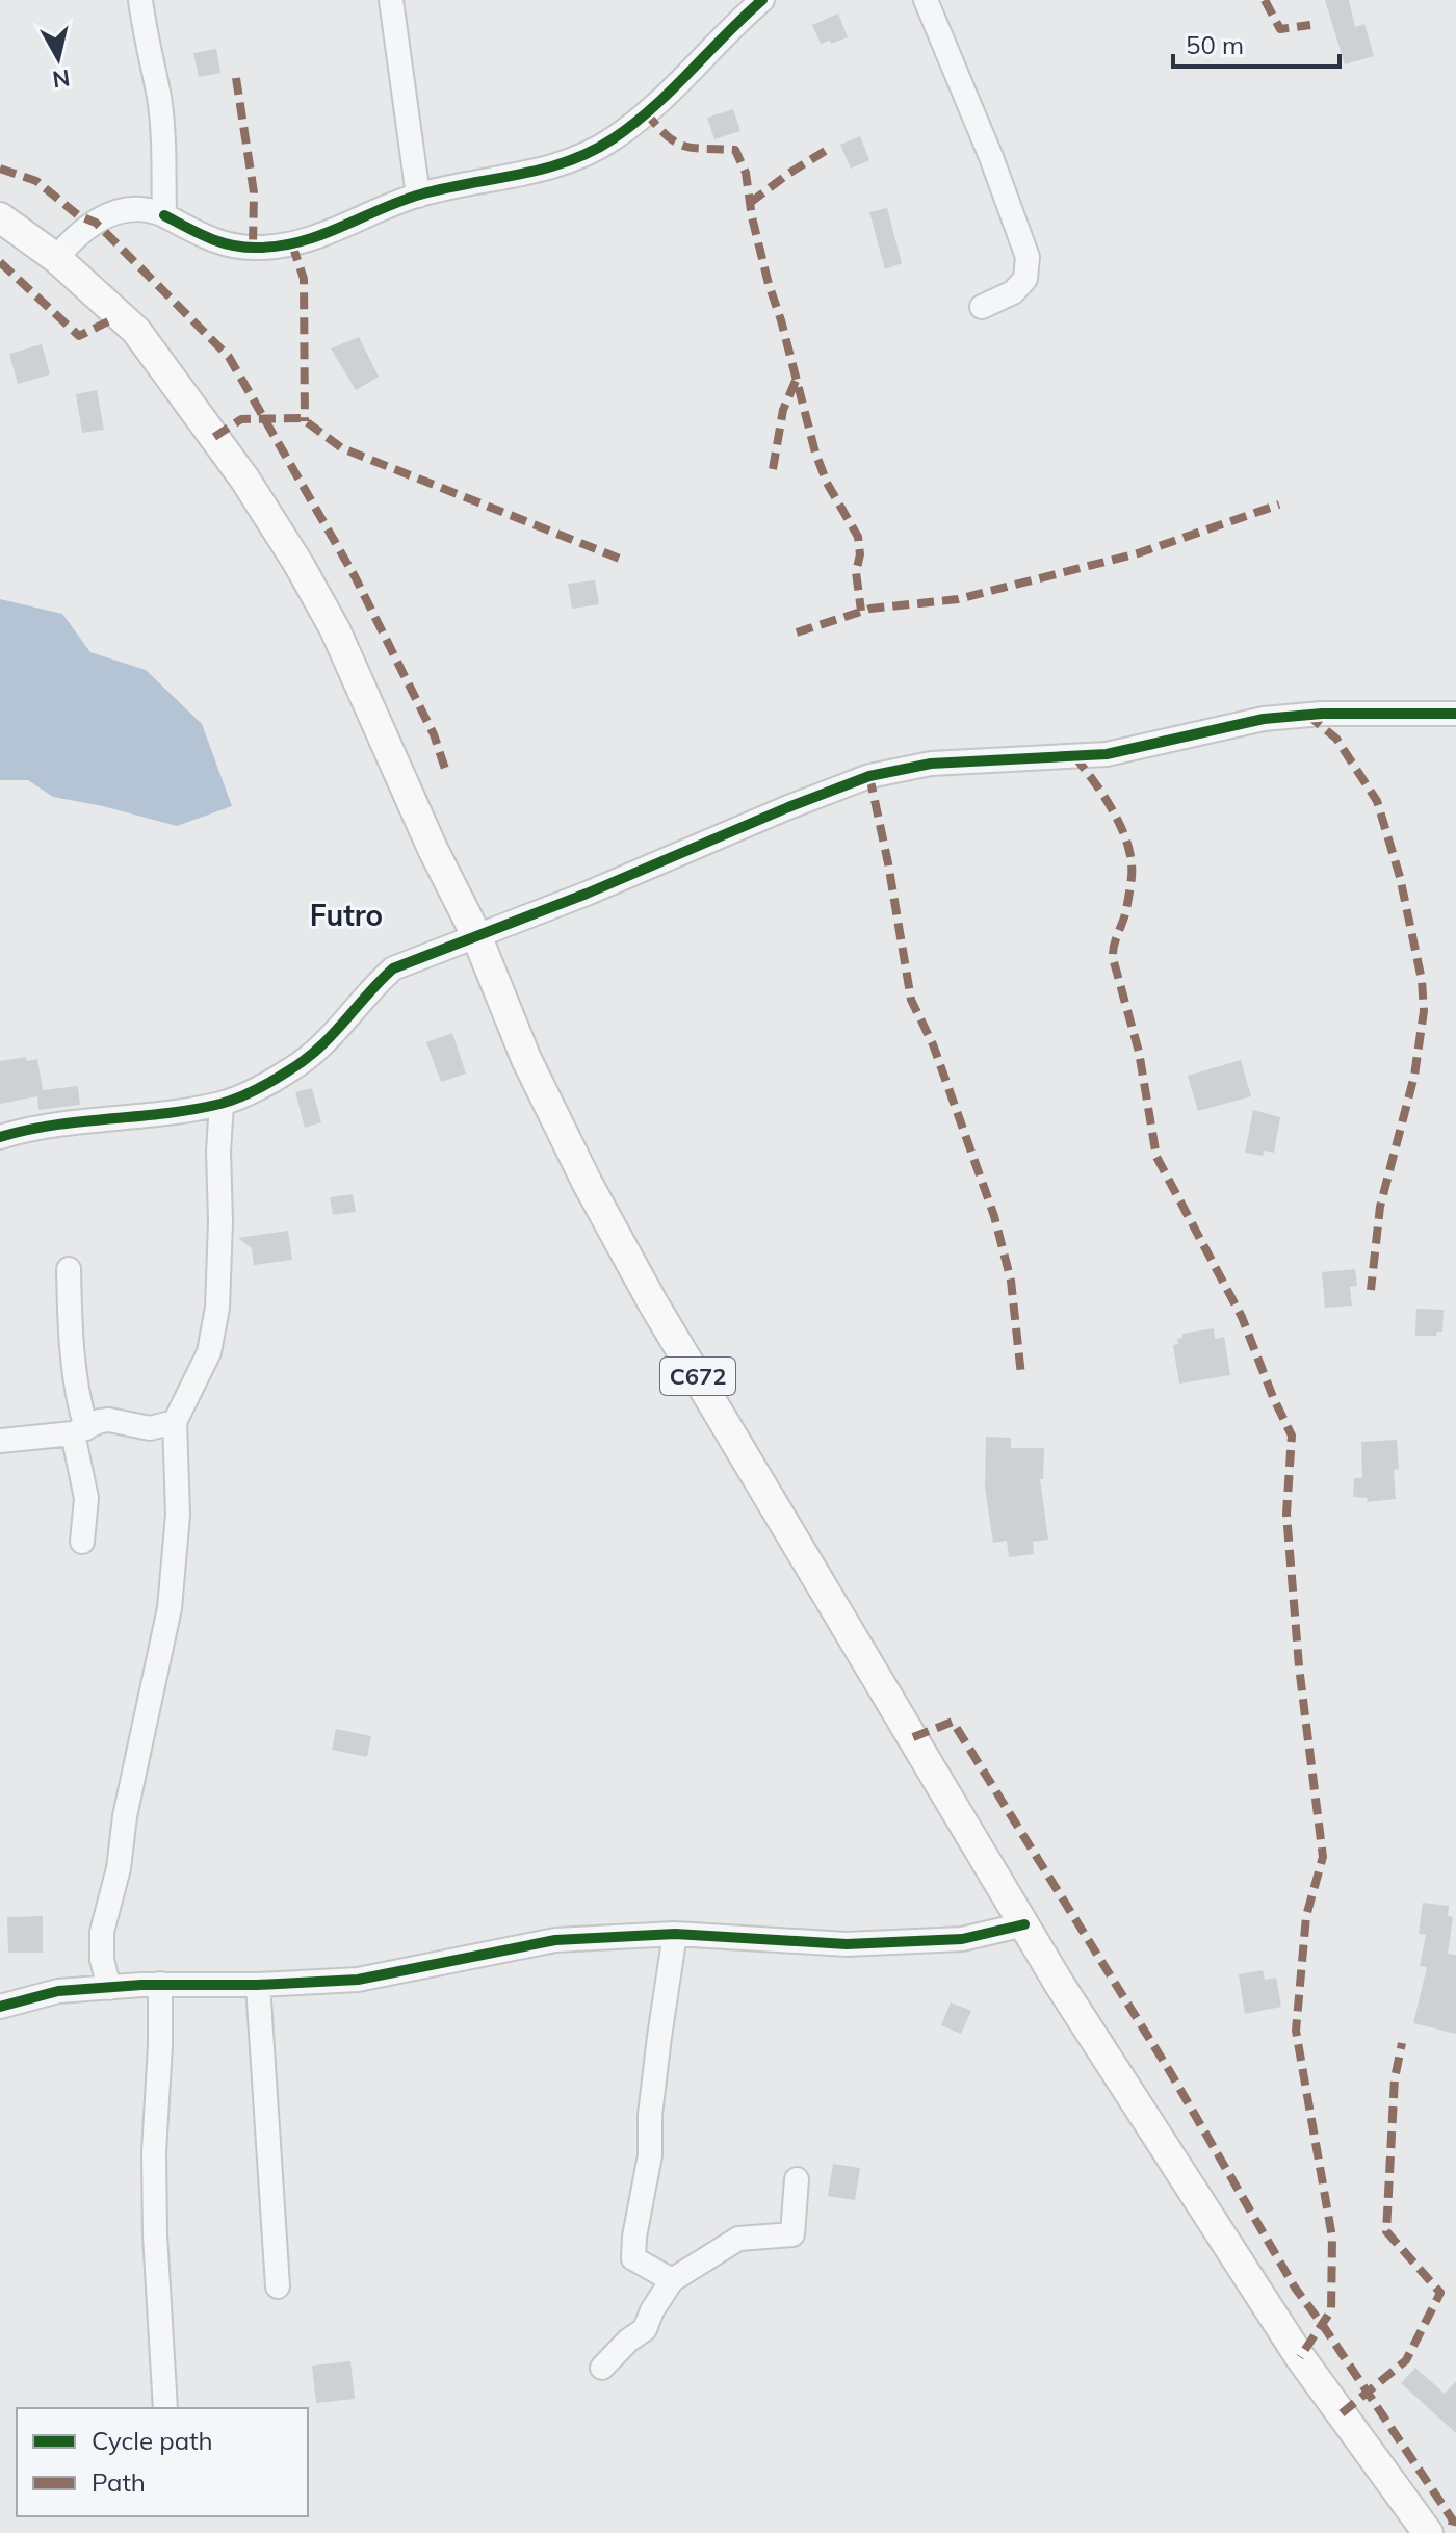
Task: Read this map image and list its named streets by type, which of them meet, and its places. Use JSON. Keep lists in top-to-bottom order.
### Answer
{
  "streets": {
    "main road": ["C672"]
  },
  "districts": ["Futro"],
  "legend": ["Cycle path", "Path"],
  "scale_bar": "50 m",
  "north": "bottom"
}
